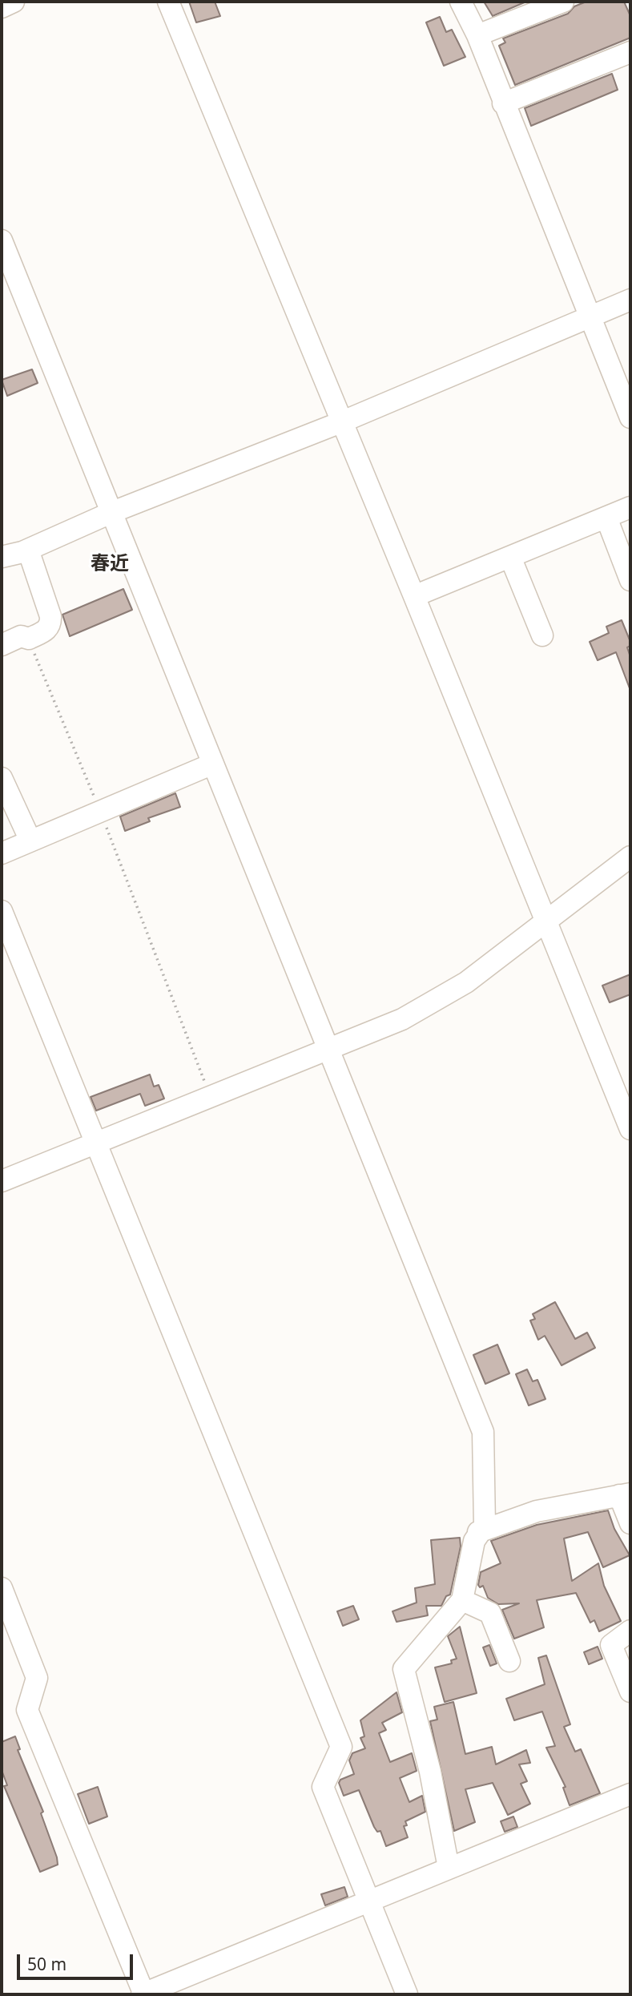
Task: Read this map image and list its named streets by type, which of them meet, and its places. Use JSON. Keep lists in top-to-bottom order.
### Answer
{
  "districts": ["春近"],
  "scale_bar": "50 m"
}
